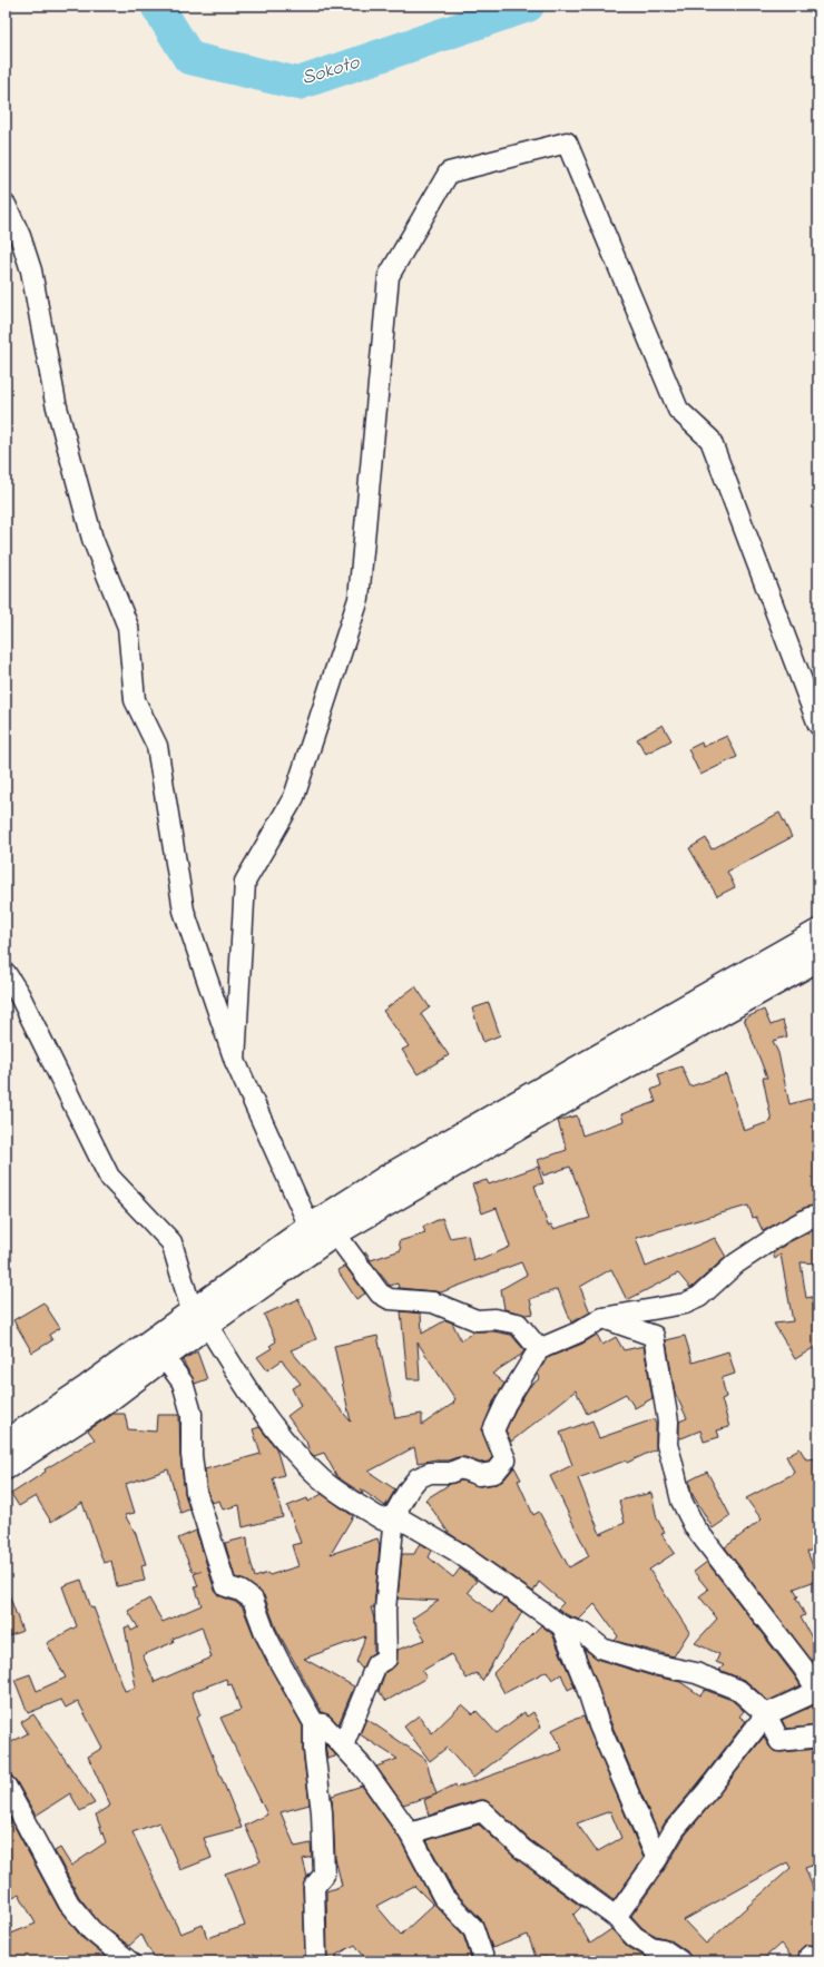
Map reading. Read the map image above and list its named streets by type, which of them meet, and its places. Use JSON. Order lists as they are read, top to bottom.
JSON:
{
  "water": ["Sokoto"]
}
